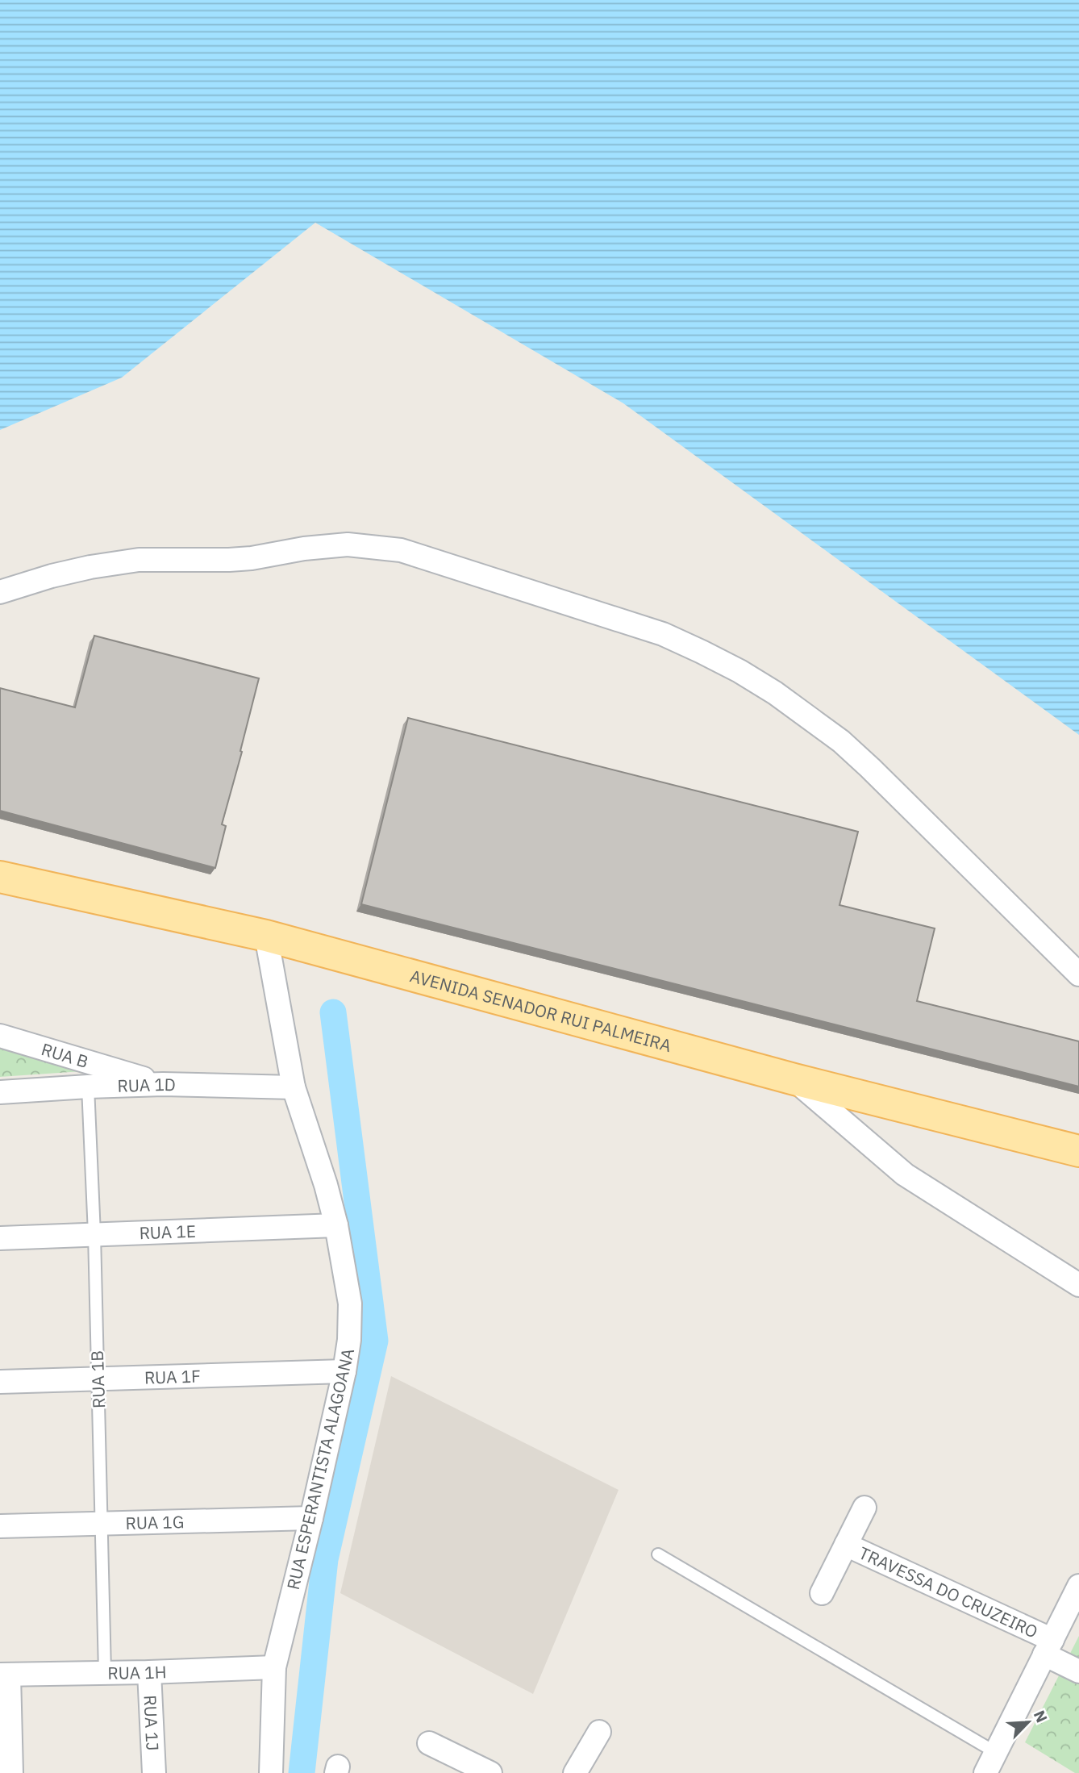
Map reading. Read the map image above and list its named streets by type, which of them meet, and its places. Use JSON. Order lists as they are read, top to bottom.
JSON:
{
  "streets": {
    "main road": ["AVENIDA SENADOR RUI PALMEIRA"],
    "street": [
      "RUA B",
      "RUA 1D",
      "RUA 1E",
      "RUA 1F",
      "RUA ESPERANTISTA ALAGOANA",
      "RUA 1G",
      "TRAVESSA DO CRUZEIRO",
      "RUA 1H",
      "RUA 1J"
    ],
    "lane": ["RUA 1B"]
  },
  "crossings": [
    ["AVENIDA SENADOR RUI PALMEIRA", "RUA ESPERANTISTA ALAGOANA"],
    ["RUA B", "RUA 1D"],
    ["RUA 1D", "RUA 1B"],
    ["RUA 1D", "RUA ESPERANTISTA ALAGOANA"],
    ["RUA 1E", "RUA 1B"],
    ["RUA 1E", "RUA ESPERANTISTA ALAGOANA"],
    ["RUA 1F", "RUA 1B"],
    ["RUA 1F", "RUA ESPERANTISTA ALAGOANA"],
    ["RUA 1B", "RUA 1G"],
    ["RUA 1B", "RUA 1H"],
    ["RUA ESPERANTISTA ALAGOANA", "RUA 1G"],
    ["RUA ESPERANTISTA ALAGOANA", "RUA 1H"],
    ["RUA 1H", "RUA 1J"]
  ],
  "north": "top right"
}
